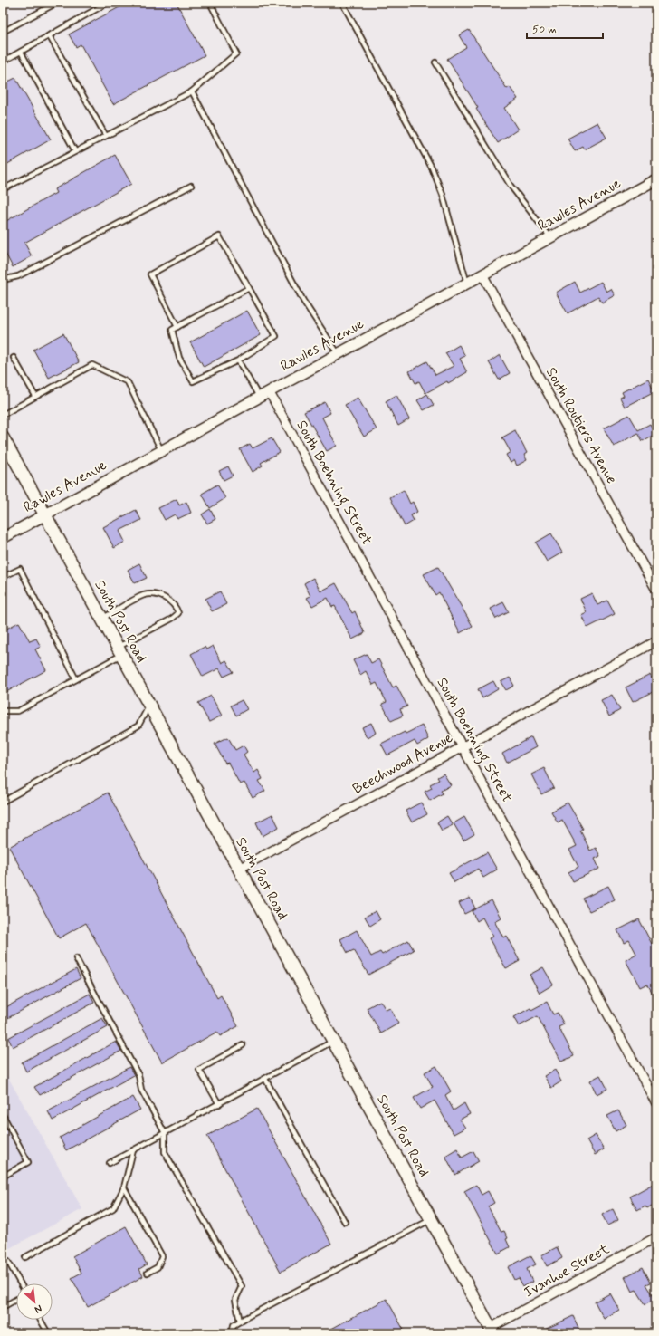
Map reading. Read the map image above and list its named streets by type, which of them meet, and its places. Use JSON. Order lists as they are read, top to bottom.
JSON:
{
  "streets": {
    "main road": ["South Post Road"],
    "street": [
      "Rawles Avenue",
      "South Routiers Avenue",
      "South Boehning Street",
      "Beechwood Avenue",
      "Ivanhoe Street"
    ]
  },
  "crossings": [
    ["Rawles Avenue", "South Routiers Avenue"],
    ["Rawles Avenue", "South Boehning Street"],
    ["Rawles Avenue", "South Post Road"],
    ["South Boehning Street", "Beechwood Avenue"],
    ["South Post Road", "Beechwood Avenue"],
    ["South Post Road", "Ivanhoe Street"]
  ],
  "scale_bar": "50 m",
  "north": "bottom right"
}
